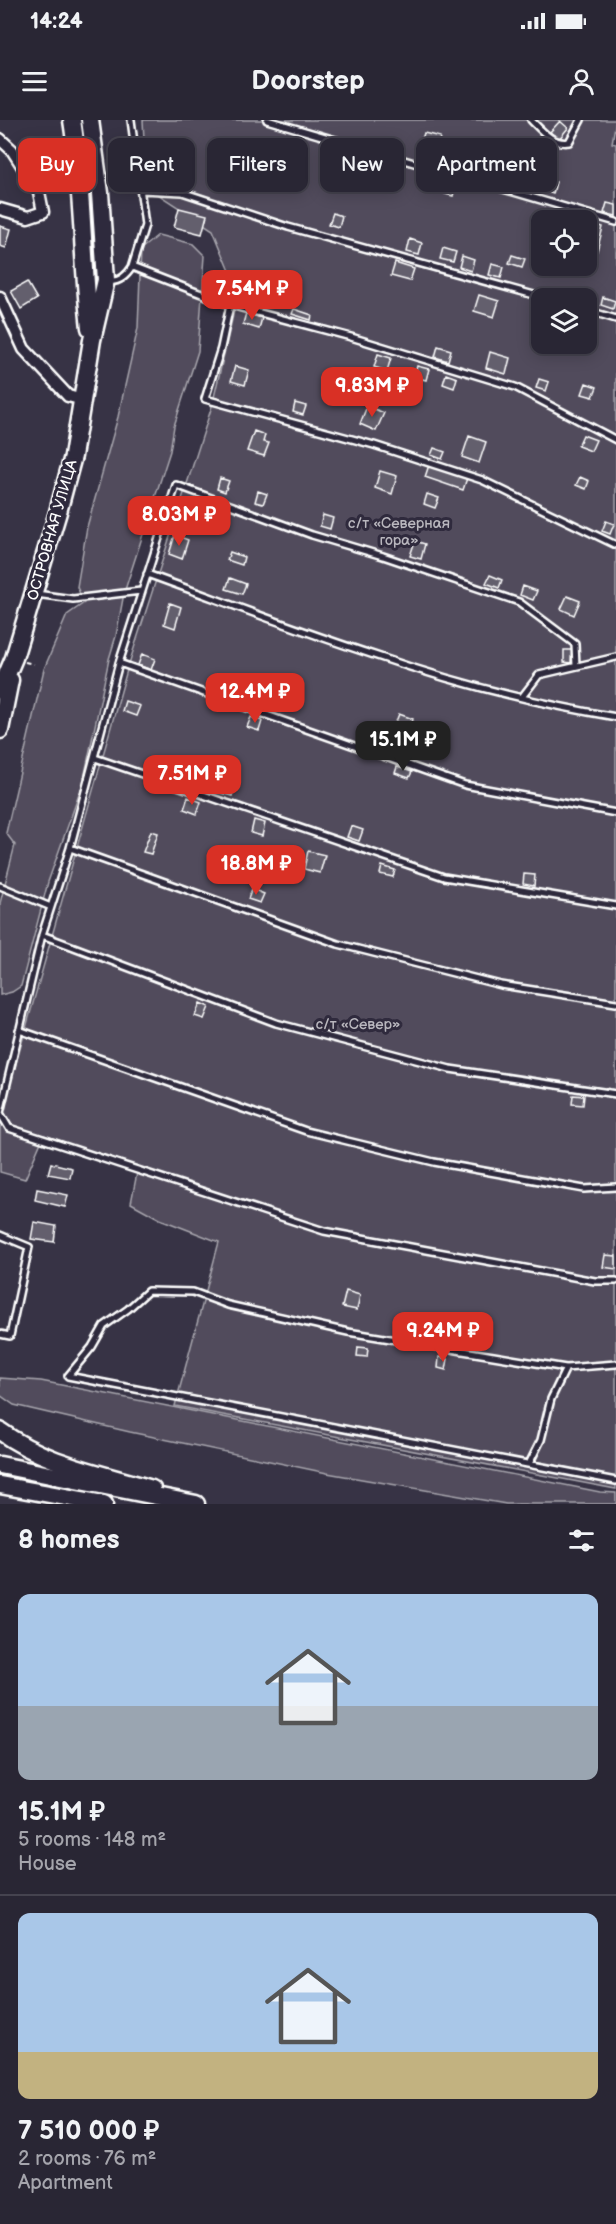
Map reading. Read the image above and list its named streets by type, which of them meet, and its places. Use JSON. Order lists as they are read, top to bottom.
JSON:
{
  "streets": {
    "main road": ["ОСТРОВНАЯ УЛИЦА"]
  },
  "parks": ["с/т «Северная гора»", "с/т «Север»"],
  "page": {
    "status": "14:24",
    "header": "Doorstep",
    "chip": [
      "Buy",
      "Rent",
      "Filters",
      "New",
      "Apartment"
    ],
    "price": [
      "7.54M ₽",
      "9.83M ₽",
      "8.03M ₽",
      "12.4M ₽",
      "15.1M ₽",
      "7.51M ₽",
      "18.8M ₽",
      "9.24M ₽"
    ],
    "heading": "8 homes",
    "list": [
      {
        "name": "15.1M ₽",
        "note": "5 rooms · 148 m² · House"
      },
      {
        "name": "7 510 000 ₽",
        "note": "2 rooms · 76 m² · Apartment"
      }
    ]
  }
}
